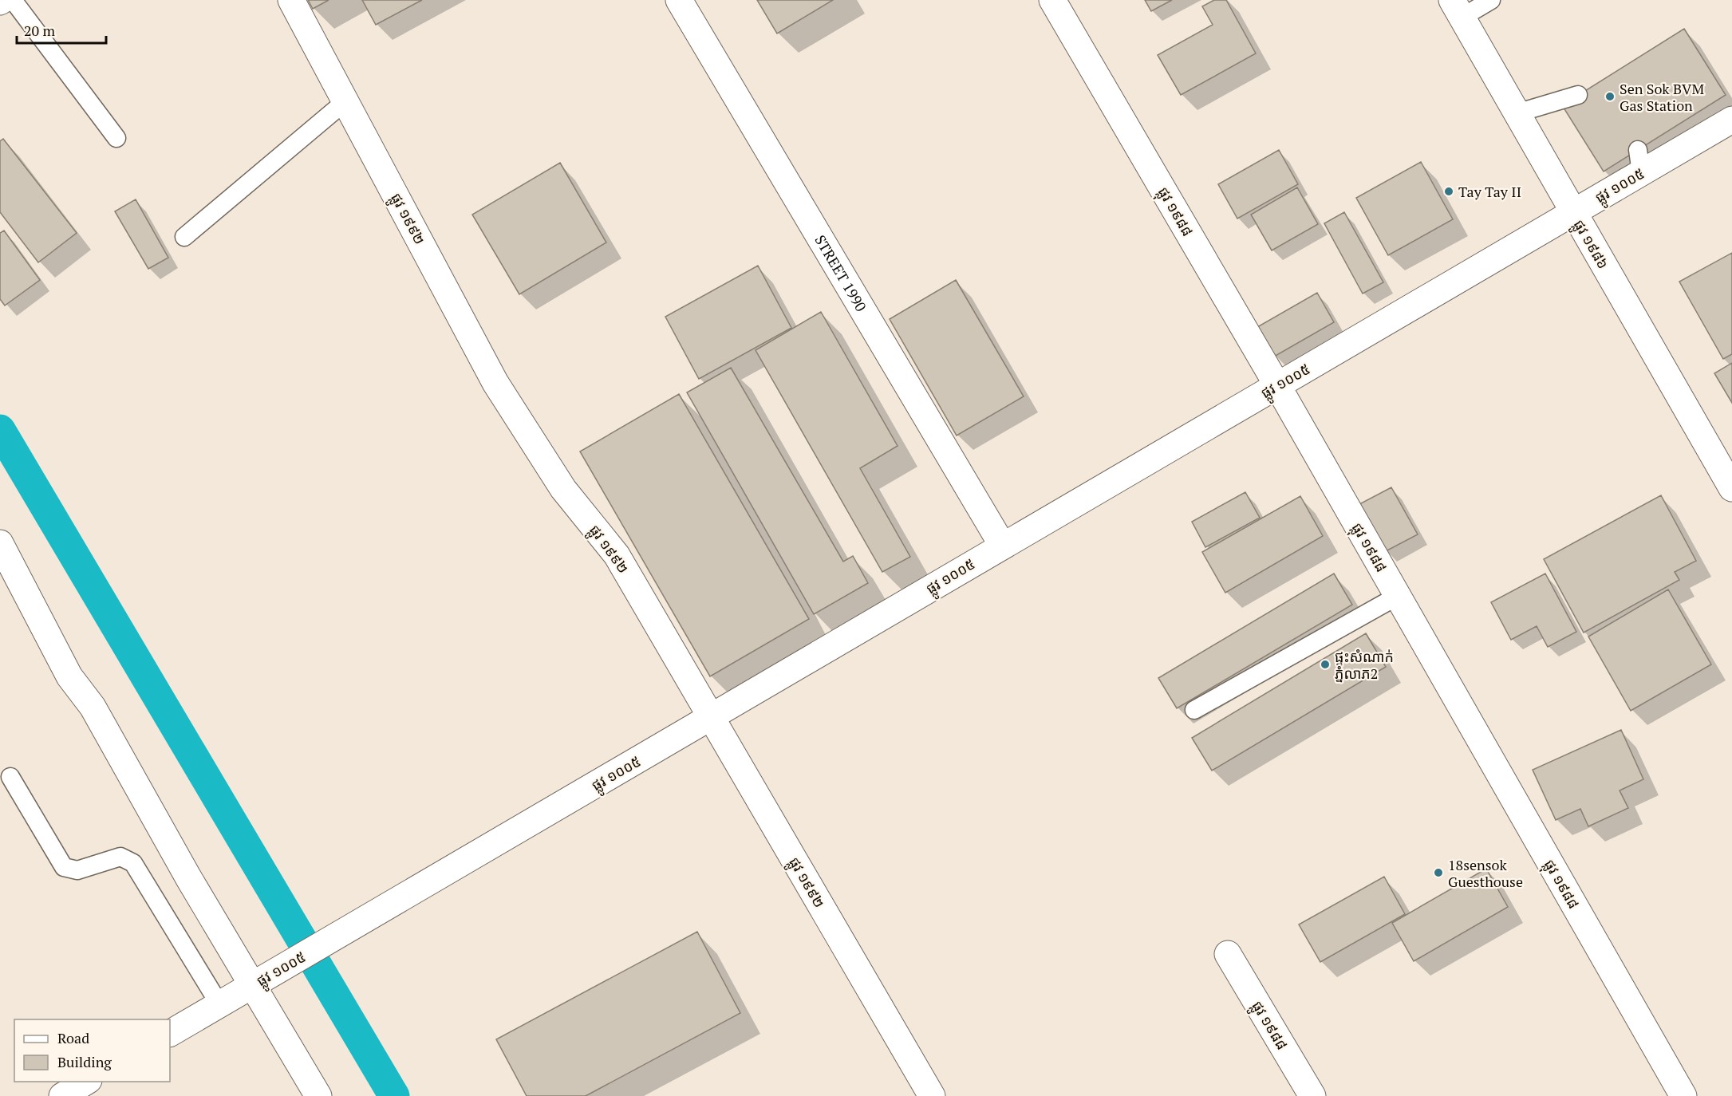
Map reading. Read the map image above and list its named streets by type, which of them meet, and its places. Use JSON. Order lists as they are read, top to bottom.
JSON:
{
  "streets": {
    "street": [
      "ផ្លូវ ១០០៥",
      "ផ្លុវ ១៩៨៨",
      "ផ្លូវ ១៩៩២",
      "ផ្លូវ ១៩៨៦",
      "STREET 1990",
      "ផ្លូវ ១៩៨៨"
    ]
  },
  "crossings": [
    ["ផ្លូវ ១០០៥", "ផ្លុវ ១៩៨៨"],
    ["ផ្លូវ ១០០៥", "ផ្លូវ ១៩៩២"],
    ["ផ្លូវ ១០០៥", "ផ្លូវ ១៩៨៦"],
    ["ផ្លូវ ១០០៥", "STREET 1990"]
  ],
  "places": [
    "Sen Sok BVM Gas Station",
    "Tay Tay II",
    "ផ្ទះសំណាក់ ភ្នំលាភ2",
    "18sensok Guesthouse"
  ],
  "legend": ["Road", "Building"],
  "scale_bar": "20 m"
}
